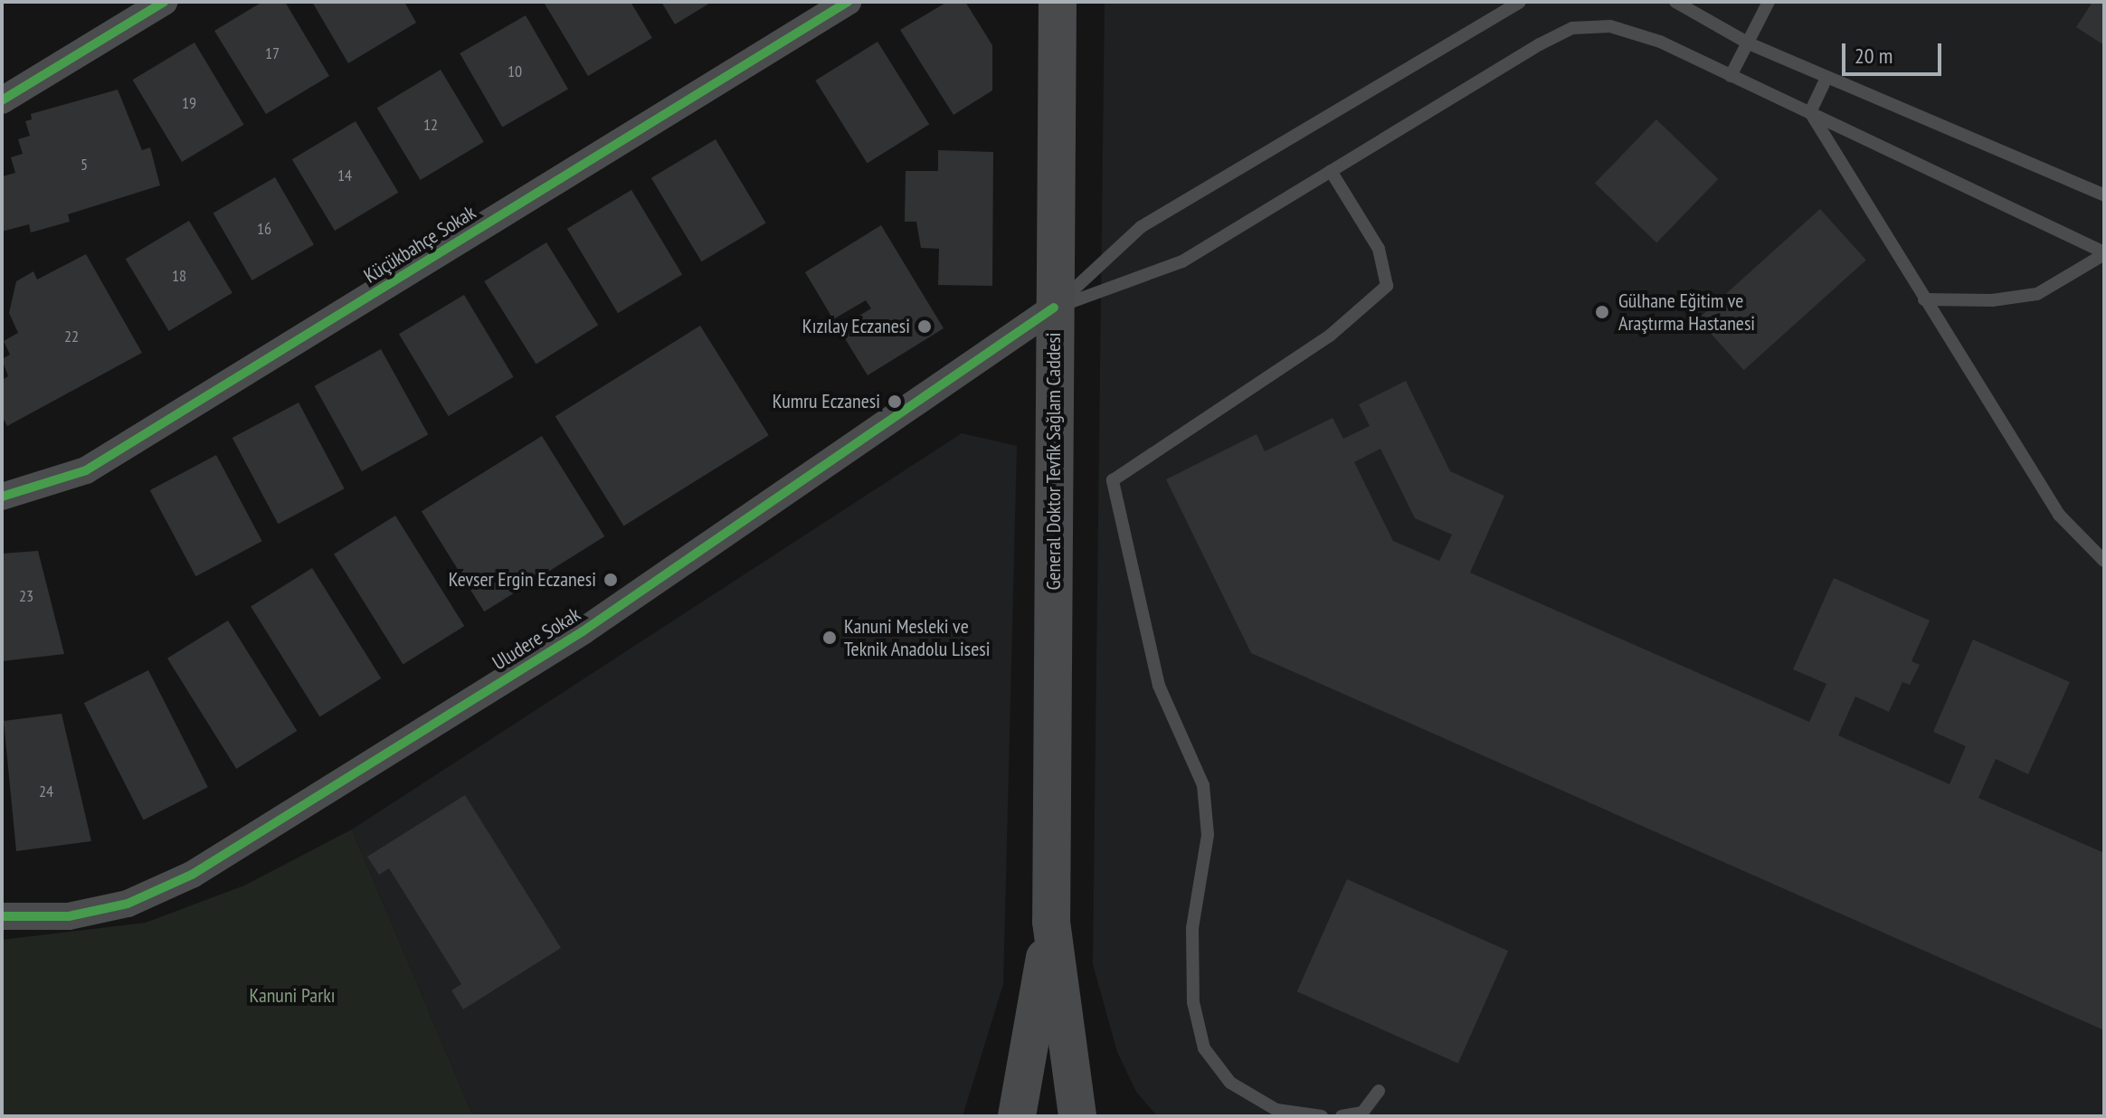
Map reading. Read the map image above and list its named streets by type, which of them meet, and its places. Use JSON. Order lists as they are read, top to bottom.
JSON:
{
  "streets": {
    "main road": ["General Doktor Tevfik Sağlam Caddesi"],
    "street": ["Küçükbahçe Sokak", "Uludere Sokak"]
  },
  "crossings": [
    ["General Doktor Tevfik Sağlam Caddesi", "Uludere Sokak"]
  ],
  "parks": ["Kanuni Parkı"],
  "places": [
    "Gülhane Eğitim ve Araştırma Hastanesi",
    "Kızılay Eczanesi",
    "Kumru Eczanesi",
    "Kevser Ergin Eczanesi",
    "Kanuni Mesleki ve Teknik Anadolu Lisesi"
  ],
  "house_numbers": [
    "17",
    "10",
    "19",
    "12",
    "5",
    "14",
    "16",
    "18",
    "22",
    "23",
    "24"
  ],
  "scale_bar": "20 m"
}
